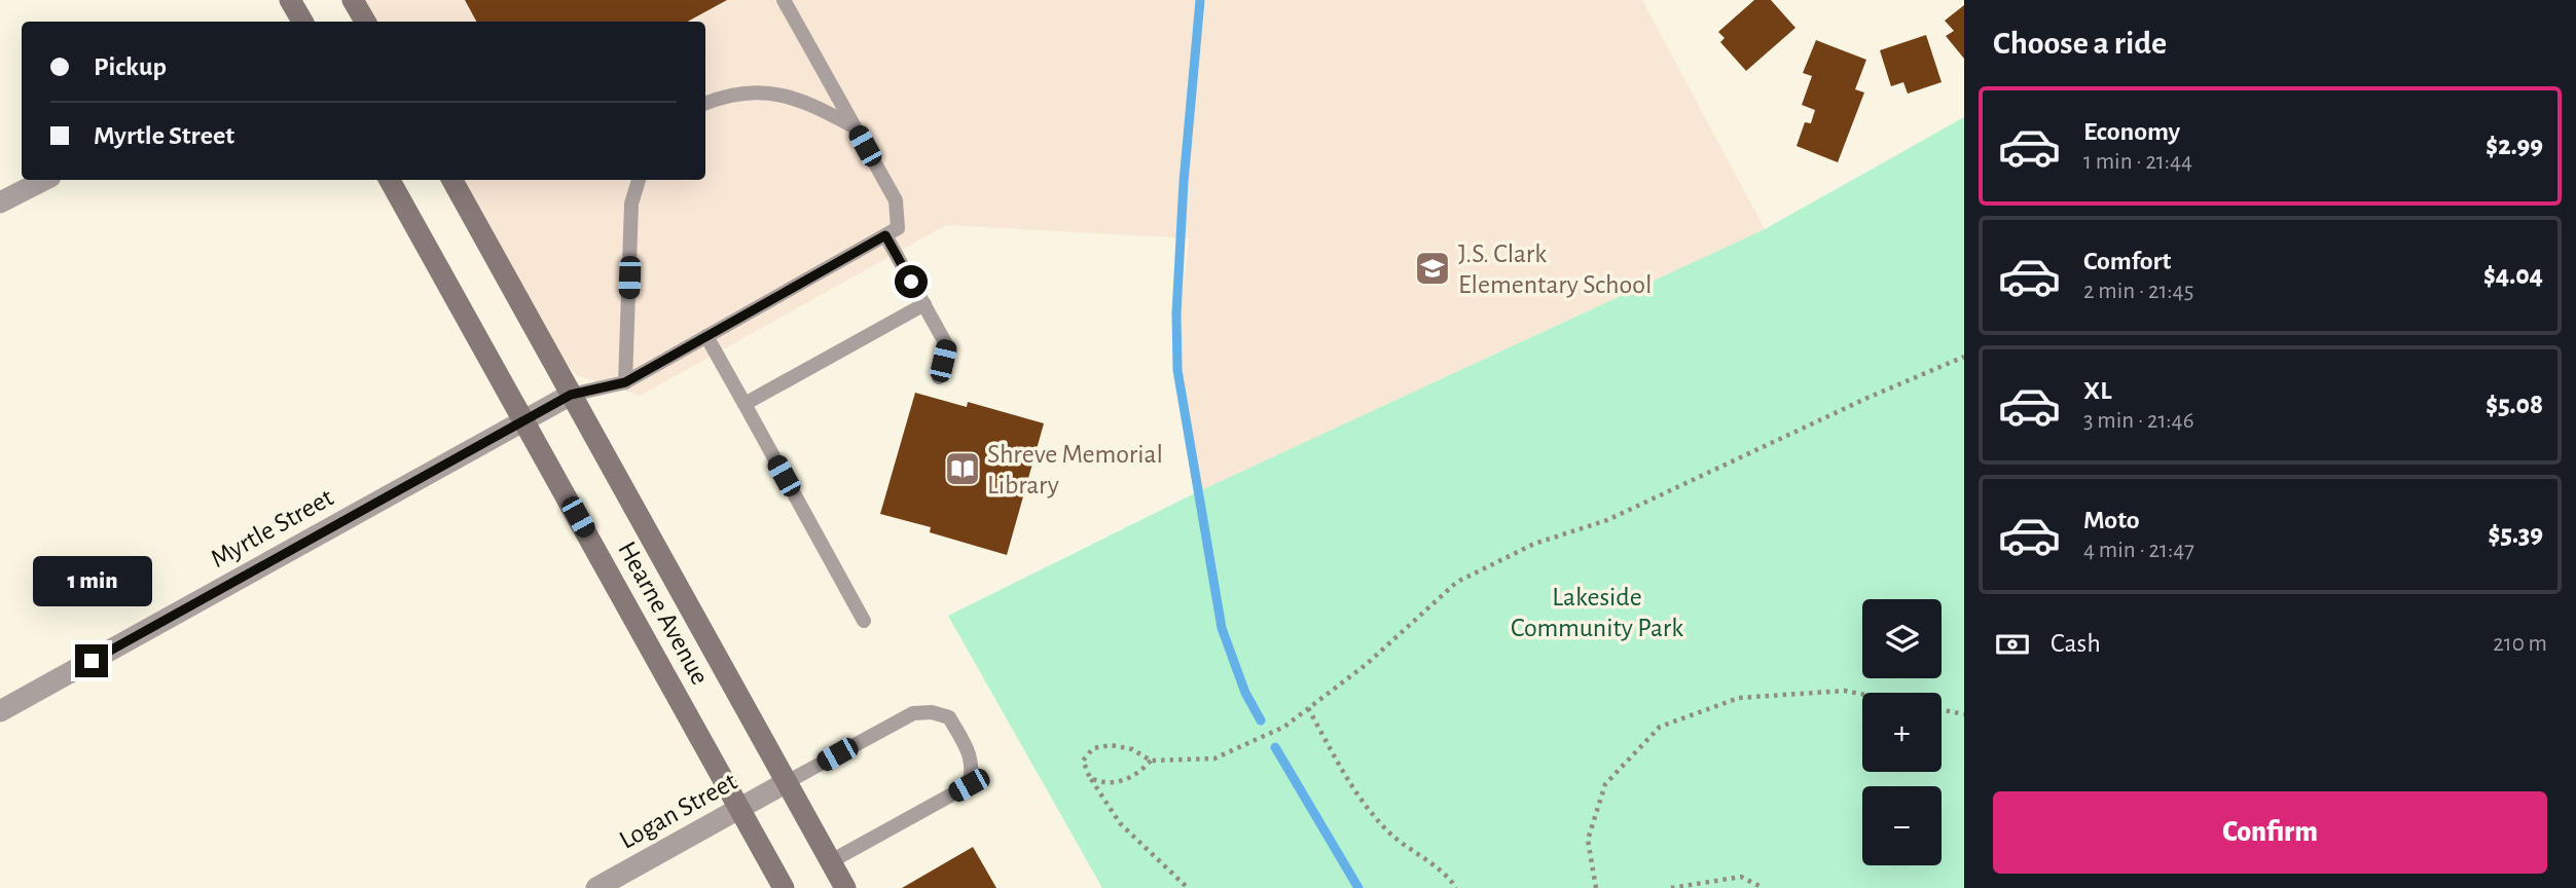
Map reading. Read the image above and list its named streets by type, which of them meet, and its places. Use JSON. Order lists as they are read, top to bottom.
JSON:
{
  "streets": {
    "main road": ["Hearne Avenue"],
    "street": ["Myrtle Street", "Logan Street"]
  },
  "crossings": [
    ["Myrtle Street", "Hearne Avenue"],
    ["Hearne Avenue", "Logan Street"]
  ],
  "parks": ["Lakeside Community Park"],
  "places": {
    "school or university": ["J.S. Clark Elementary School"],
    "library": ["Shreve Memorial Library"]
  },
  "page": {
    "heading": "Choose a ride",
    "banner": ["Pickup", "Myrtle Street"],
    "list": [
      {
        "name": "Economy",
        "note": "1 min · 21:44",
        "value": "$2.99"
      },
      {
        "name": "Comfort",
        "note": "2 min · 21:45",
        "value": "$4.04"
      },
      {
        "name": "XL",
        "note": "3 min · 21:46",
        "value": "$5.08"
      },
      {
        "name": "Moto",
        "note": "4 min · 21:47",
        "value": "$5.39"
      }
    ],
    "bubble": "1 min",
    "map_buttons": ["+", "−"],
    "pay": ["Cash", "210 m"],
    "buttons": "Confirm"
  }
}
